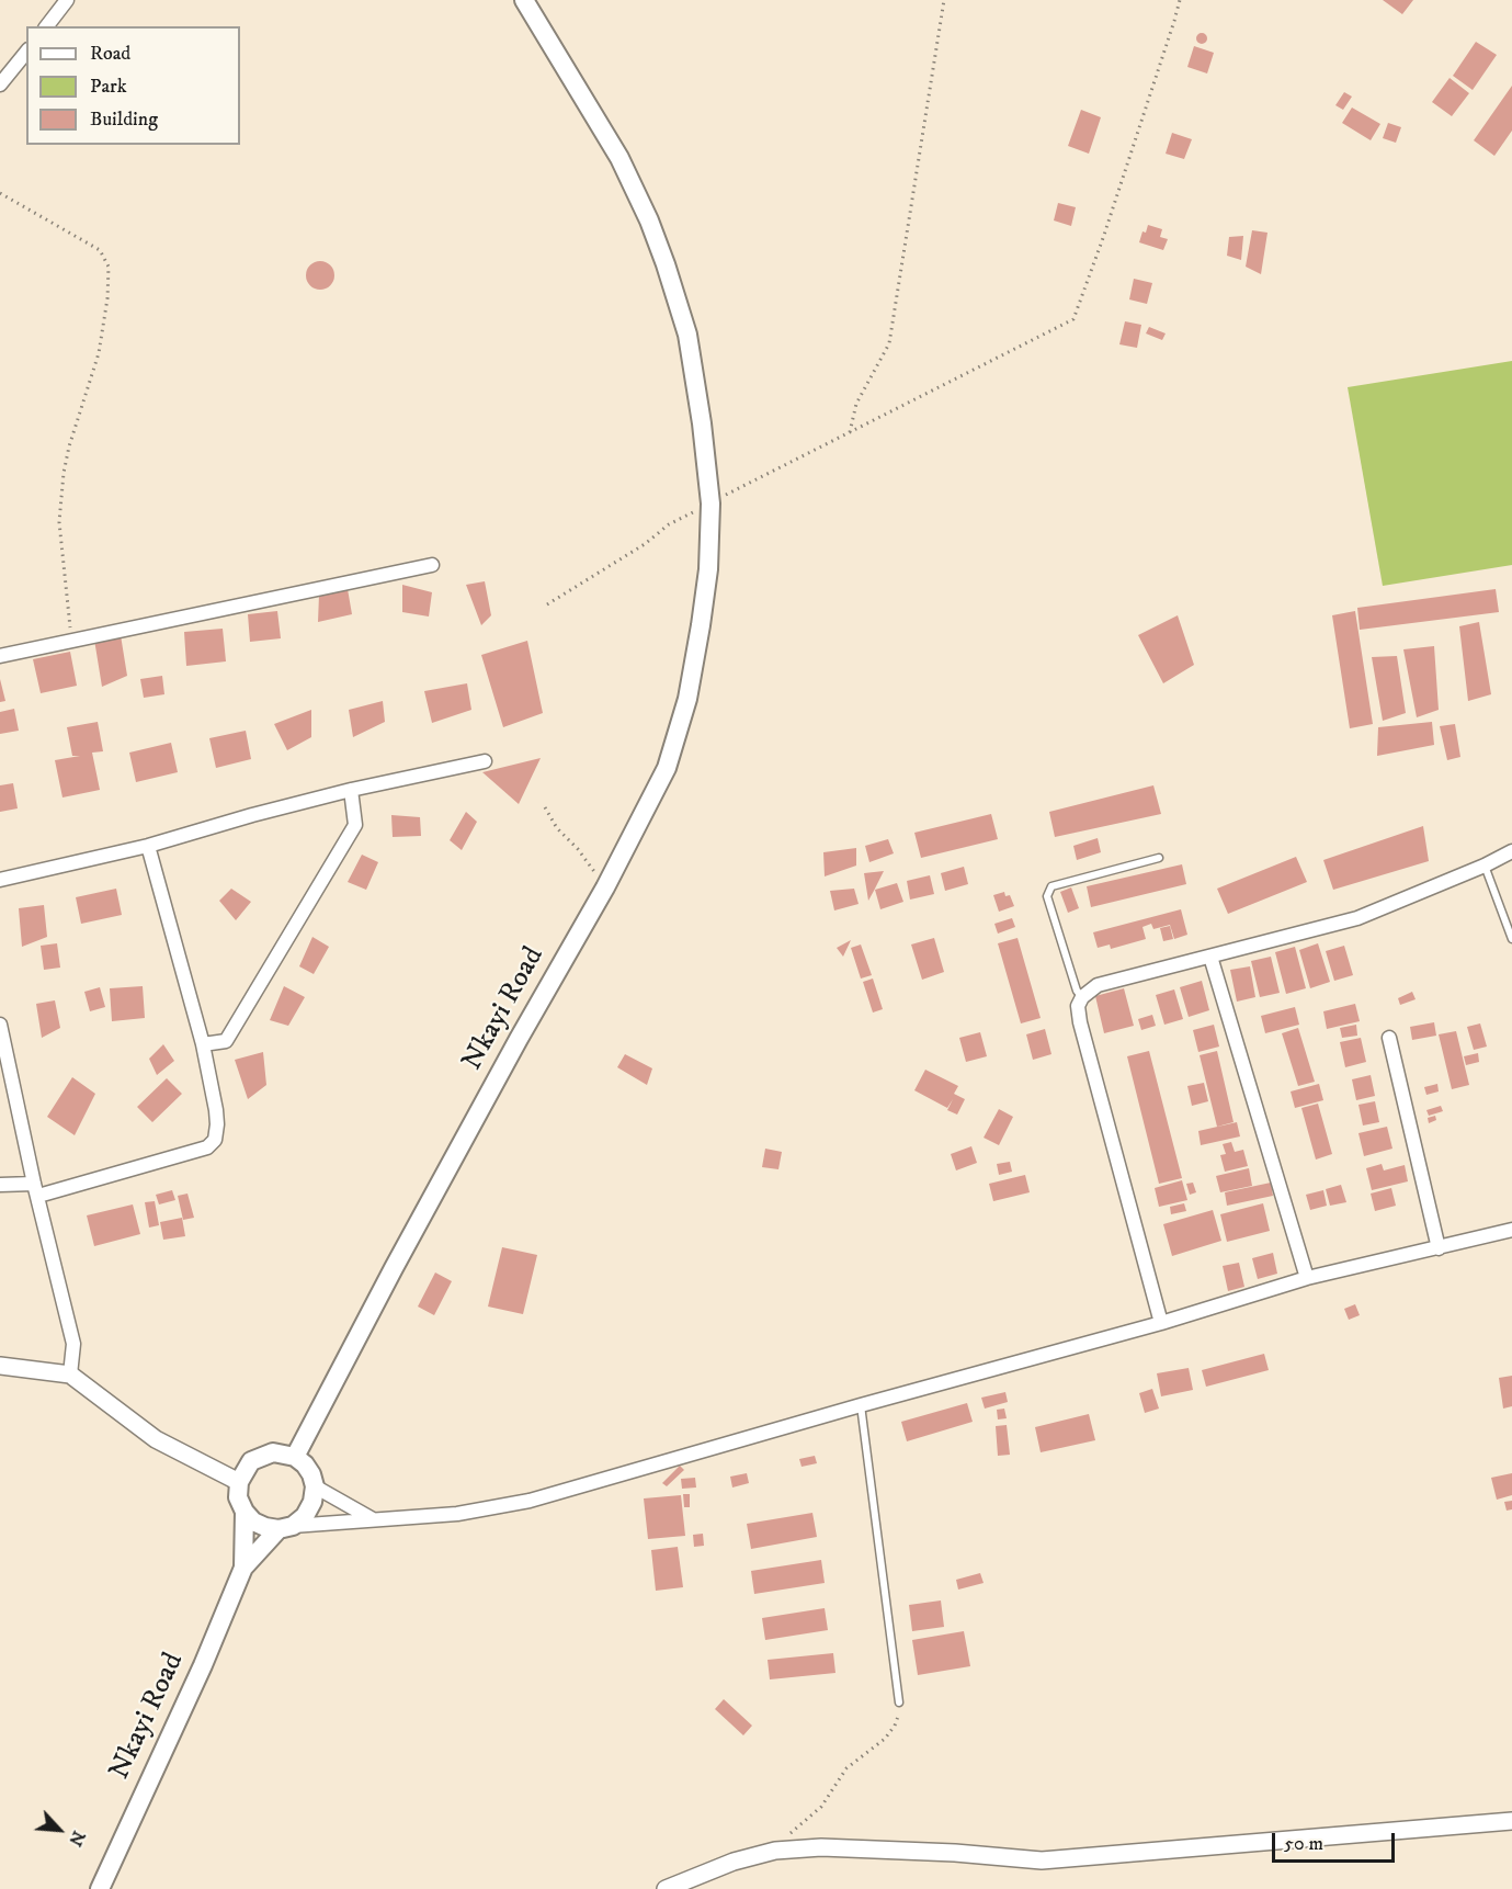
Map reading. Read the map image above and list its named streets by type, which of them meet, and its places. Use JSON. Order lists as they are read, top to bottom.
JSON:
{
  "streets": {
    "main road": ["Nkayi Road"]
  },
  "legend": ["Road", "Park", "Building"],
  "scale_bar": "50 m",
  "north": "bottom right"
}
